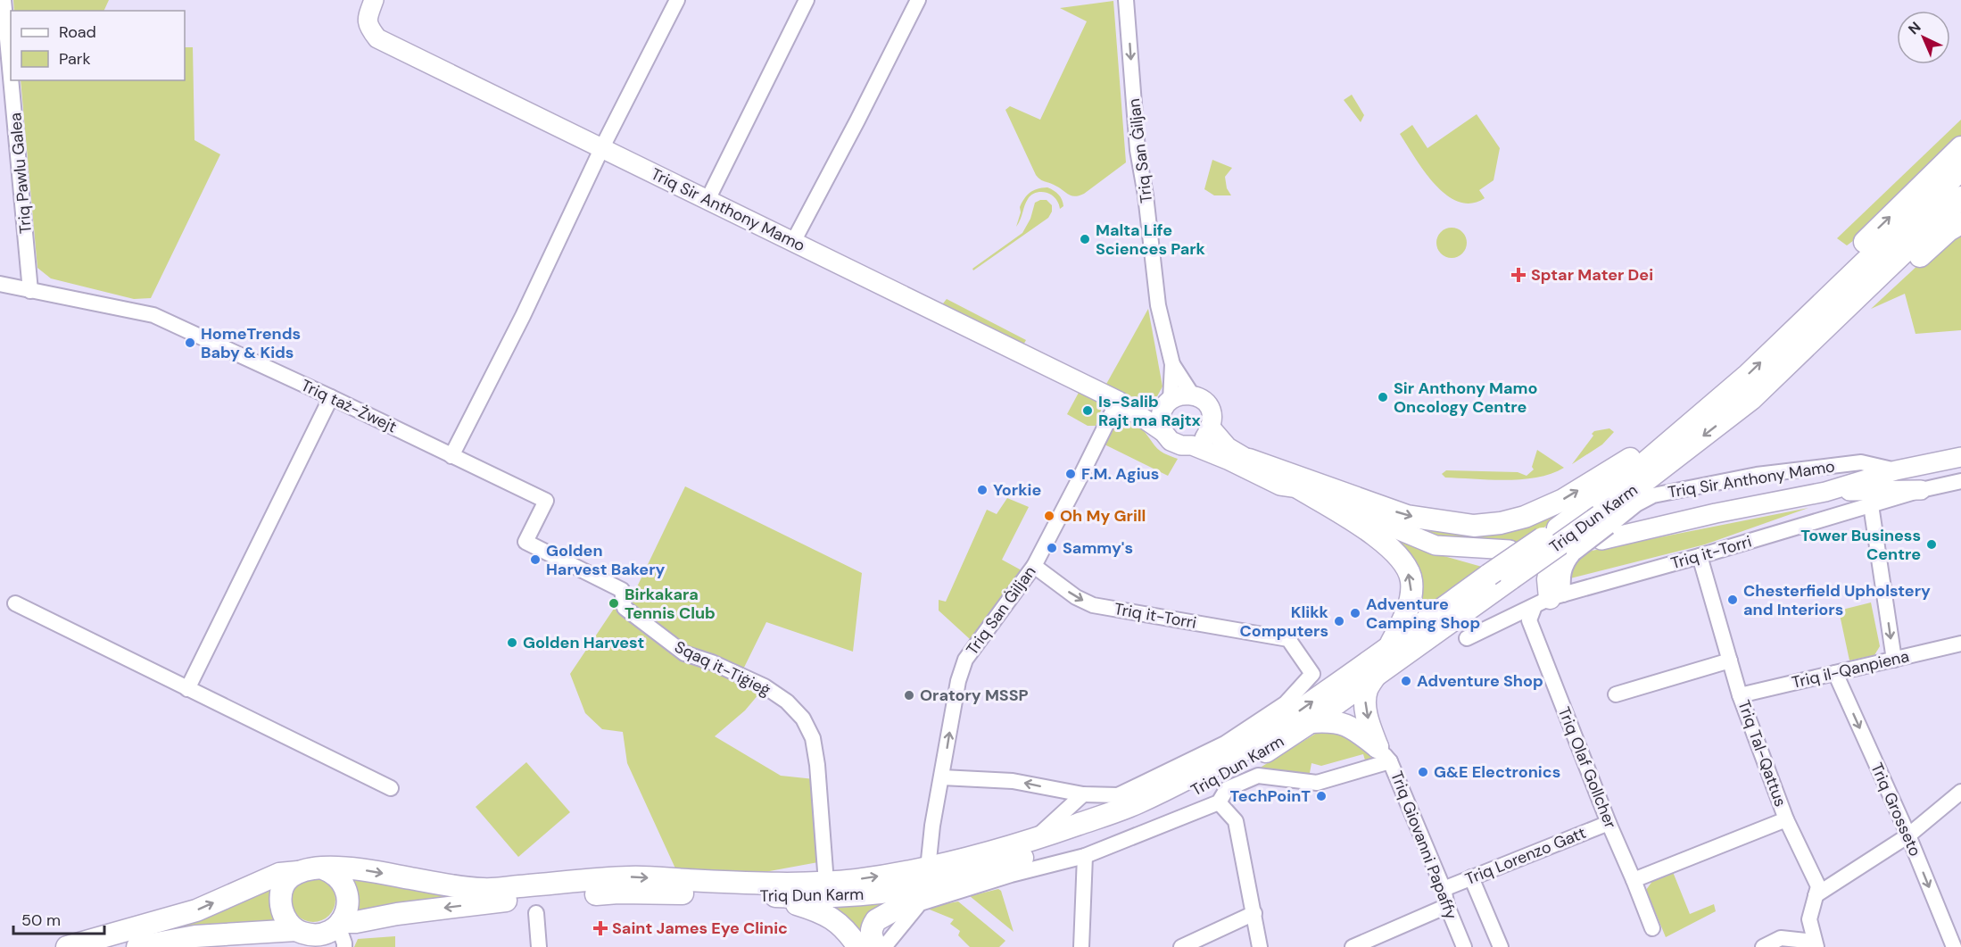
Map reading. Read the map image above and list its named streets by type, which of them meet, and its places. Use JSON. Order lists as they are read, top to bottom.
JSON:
{
  "streets": {
    "highway": ["Triq Dun Karm"],
    "main road": ["Triq Sir Anthony Mamo"],
    "street": [
      "Triq San Ġiljan",
      "Triq Pawlu Galea",
      "Triq taż-Żwejt",
      "Triq it-Torri",
      "Sqaq it-Tiġieġ",
      "Triq il-Qanpiena",
      "Triq Tal-Qattus",
      "Triq Olaf Gollcher",
      "Triq Grosseto",
      "Triq Giovanni Papaffy",
      "Triq Lorenzo Gatt"
    ]
  },
  "crossings": [
    ["Triq San Ġiljan", "Triq Sir Anthony Mamo"],
    ["Triq San Ġiljan", "Triq Dun Karm"],
    ["Triq San Ġiljan", "Triq it-Torri"],
    ["Triq Pawlu Galea", "Triq taż-Żwejt"],
    ["Triq Sir Anthony Mamo", "Triq Dun Karm"],
    ["Triq Sir Anthony Mamo", "Triq it-Torri"],
    ["Triq Sir Anthony Mamo", "Triq Olaf Gollcher"],
    ["Triq taż-Żwejt", "Sqaq it-Tiġieġ"],
    ["Triq Dun Karm", "Triq it-Torri"],
    ["Triq Dun Karm", "Sqaq it-Tiġieġ"],
    ["Triq Dun Karm", "Triq Giovanni Papaffy"],
    ["Triq it-Torri", "Triq Tal-Qattus"],
    ["Triq it-Torri", "Triq Olaf Gollcher"],
    ["Triq il-Qanpiena", "Triq Tal-Qattus"],
    ["Triq il-Qanpiena", "Triq Grosseto"],
    ["Triq Olaf Gollcher", "Triq Lorenzo Gatt"],
    ["Triq Giovanni Papaffy", "Triq Lorenzo Gatt"]
  ],
  "one_way": ["Triq it-Torri", "Triq Grosseto"],
  "places": {
    "other": [
      "Malta Life Sciences Park",
      "HomeTrends Baby & Kids",
      "Sir Anthony Mamo Oncology Centre",
      "Is-Salib Rajt ma Rajtx",
      "F.M. Agius",
      "Yorkie",
      "Oh My Grill",
      "Tower Business Centre",
      "Sammy's",
      "Golden Harvest Bakery",
      "Chesterfield Upholstery and Interiors",
      "Birkakara Tennis Club",
      "Adventure Camping Shop",
      "Klikk Computers",
      "Golden Harvest",
      "Adventure Shop",
      "Oratory MSSP",
      "G&E Electronics",
      "TechPoinT"
    ],
    "health": ["Sptar Mater Dei", "Saint James Eye Clinic"]
  },
  "legend": ["Road", "Park"],
  "scale_bar": "50 m",
  "north": "top left"
}
